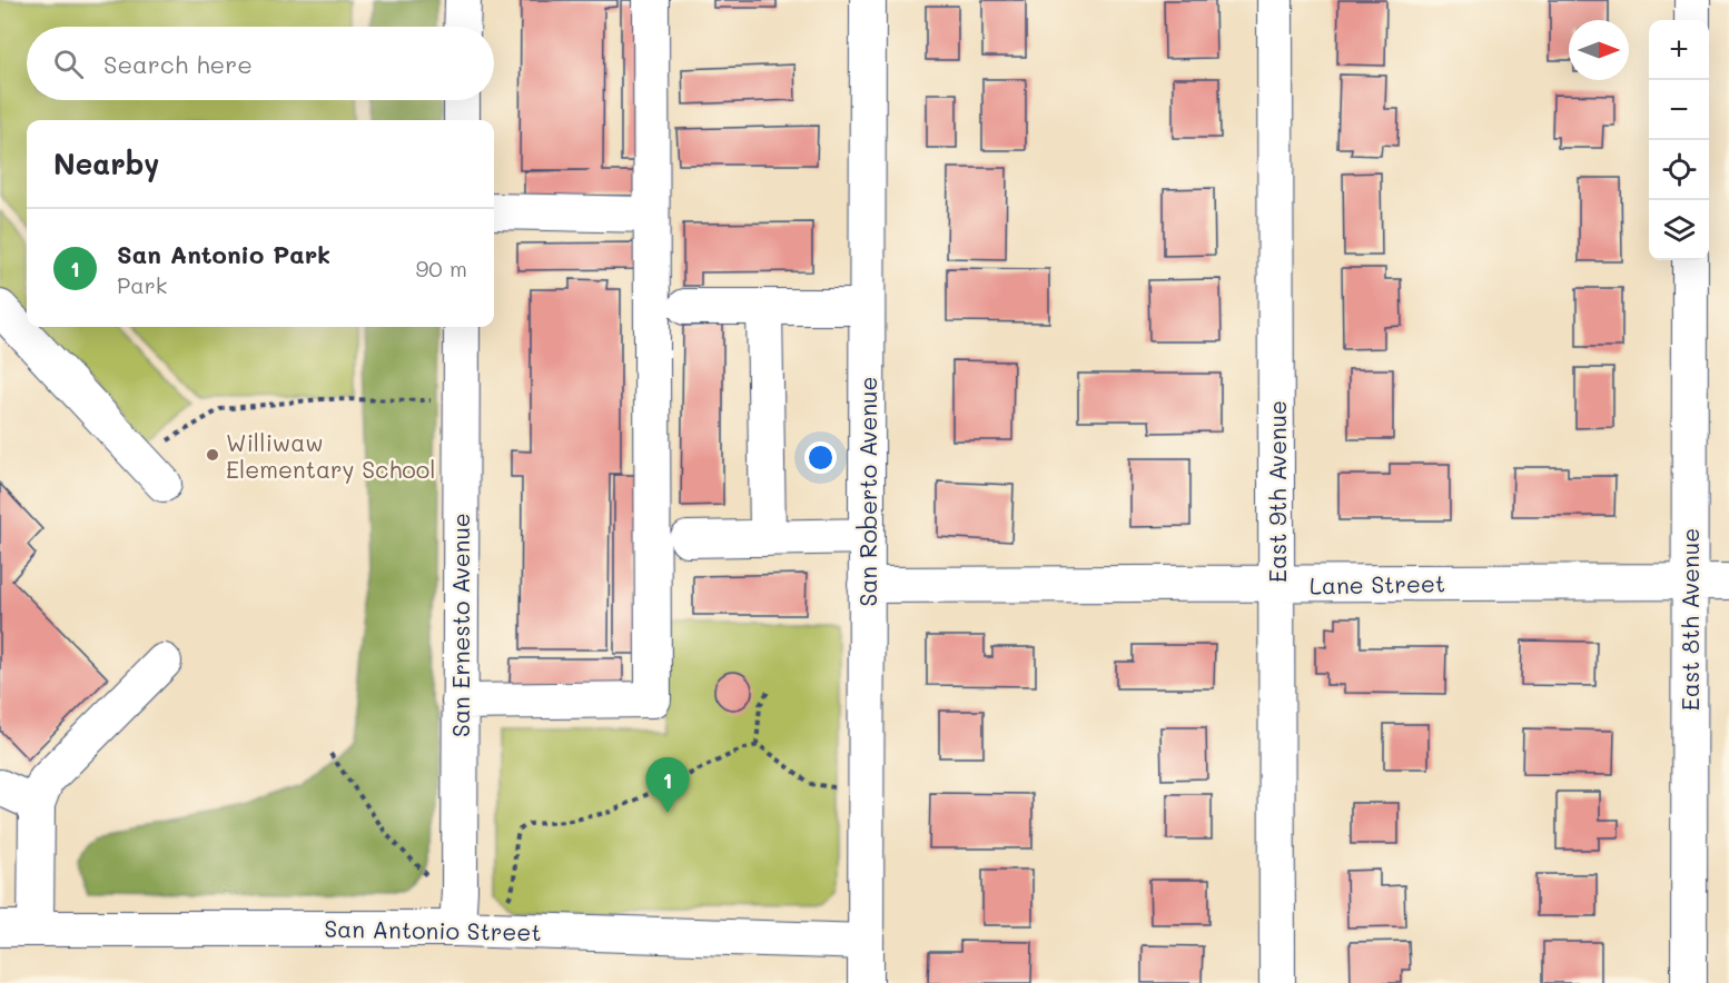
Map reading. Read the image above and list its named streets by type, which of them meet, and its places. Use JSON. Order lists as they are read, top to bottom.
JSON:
{
  "streets": {
    "street": [
      "San Roberto Avenue",
      "East 9th Avenue",
      "Lane Street",
      "East 8th Avenue",
      "San Ernesto Avenue",
      "San Antonio Street"
    ]
  },
  "crossings": [
    ["San Roberto Avenue", "Lane Street"],
    ["San Roberto Avenue", "San Antonio Street"],
    ["East 9th Avenue", "Lane Street"],
    ["Lane Street", "East 8th Avenue"],
    ["San Ernesto Avenue", "San Antonio Street"]
  ],
  "places": ["Williwaw Elementary School"],
  "north": "right",
  "page": {
    "map_buttons": ["+", "−"],
    "search": "Search here",
    "heading": "Nearby",
    "list": [
      {
        "mark": "1",
        "name": "San Antonio Park",
        "note": "Park",
        "value": "90 m"
      }
    ],
    "pins": "1"
  }
}
